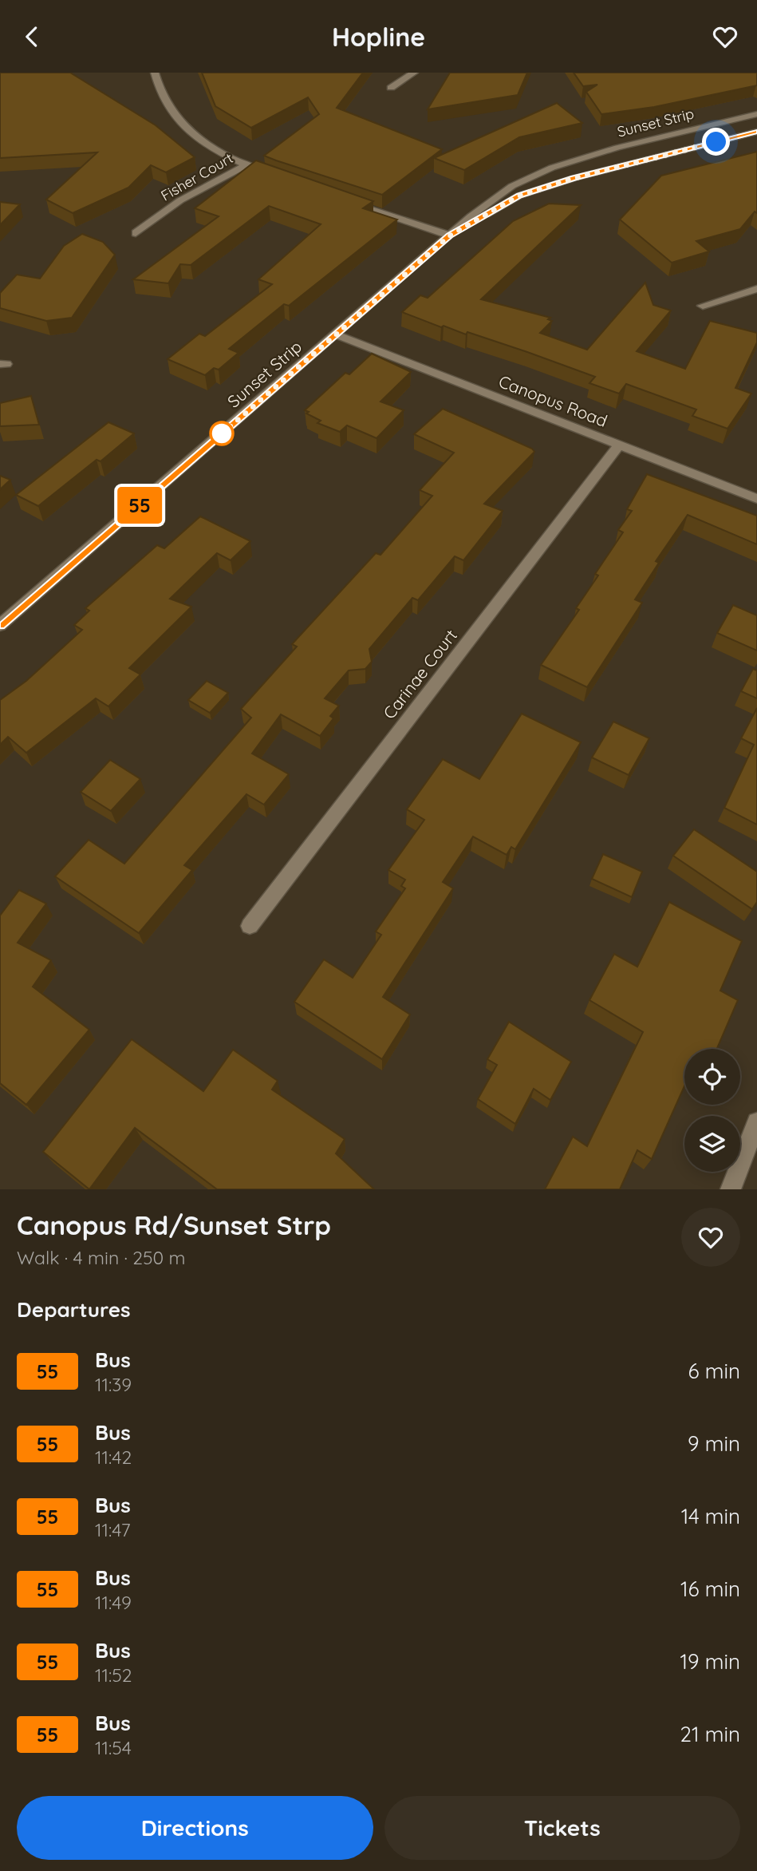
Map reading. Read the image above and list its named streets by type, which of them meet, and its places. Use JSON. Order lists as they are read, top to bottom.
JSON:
{
  "streets": {
    "street": [
      "Sunset Strip",
      "Fisher Court",
      "Canopus Road",
      "Carinae Court"
    ]
  },
  "crossings": [
    ["Sunset Strip", "Canopus Road"],
    ["Canopus Road", "Carinae Court"]
  ],
  "lines": ["bus line 55"],
  "page": {
    "header": "Hopline",
    "on_map": "55",
    "heading": [
      ["Canopus Rd/Sunset Strp", "Walk · 4 min · 250 m"],
      "Departures"
    ],
    "list": [
      {
        "mark": "55",
        "name": "Bus",
        "note": "11:39",
        "value": "6 min"
      },
      {
        "mark": "55",
        "name": "Bus",
        "note": "11:42",
        "value": "9 min"
      },
      {
        "mark": "55",
        "name": "Bus",
        "note": "11:47",
        "value": "14 min"
      },
      {
        "mark": "55",
        "name": "Bus",
        "note": "11:49",
        "value": "16 min"
      },
      {
        "mark": "55",
        "name": "Bus",
        "note": "11:52",
        "value": "19 min"
      },
      {
        "mark": "55",
        "name": "Bus",
        "note": "11:54",
        "value": "21 min"
      }
    ],
    "buttons": ["Directions", "Tickets"]
  }
}
